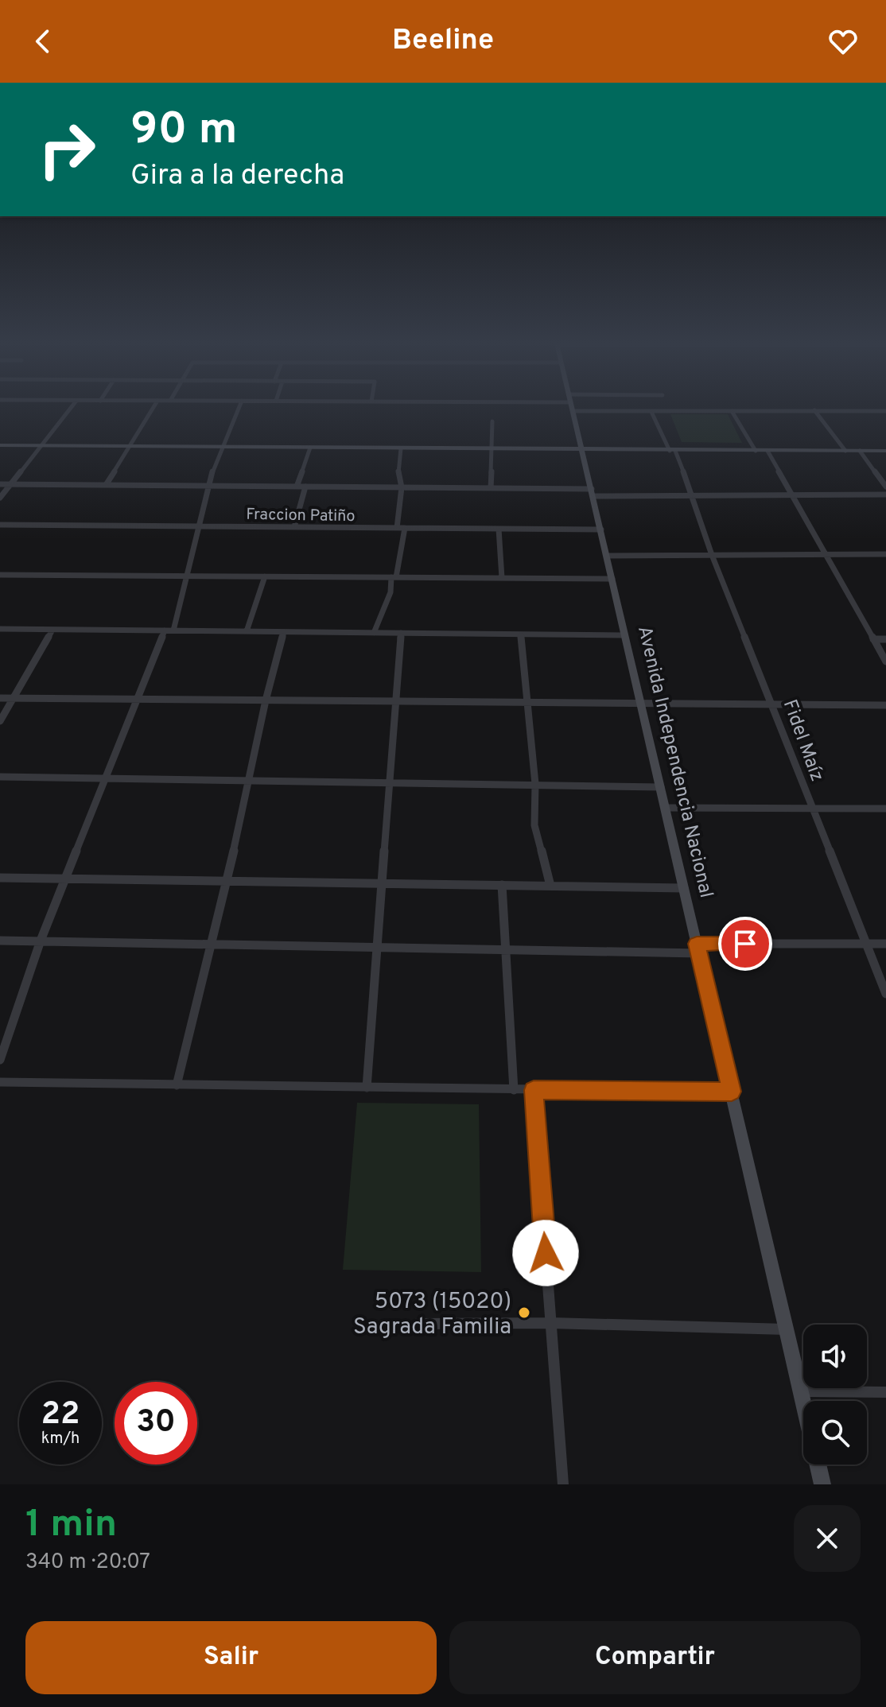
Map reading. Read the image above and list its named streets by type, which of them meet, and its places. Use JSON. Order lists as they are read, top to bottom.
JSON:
{
  "streets": {
    "main road": ["Avenida Independencia Nacional"],
    "street": ["Fraccion Patiño", "Fidel Maíz"]
  },
  "crossings": [
    ["Fraccion Patiño", "Avenida Independencia Nacional"]
  ],
  "places": ["5073 (15020) Sagrada Familia"],
  "page": {
    "header": "Beeline",
    "turn": ["90 m", "Gira a la derecha"],
    "speed": "22 km/h",
    "limit": "30",
    "heading": ["1 min", "340 m · 20:07"],
    "buttons": ["Salir", "Compartir"]
  }
}
